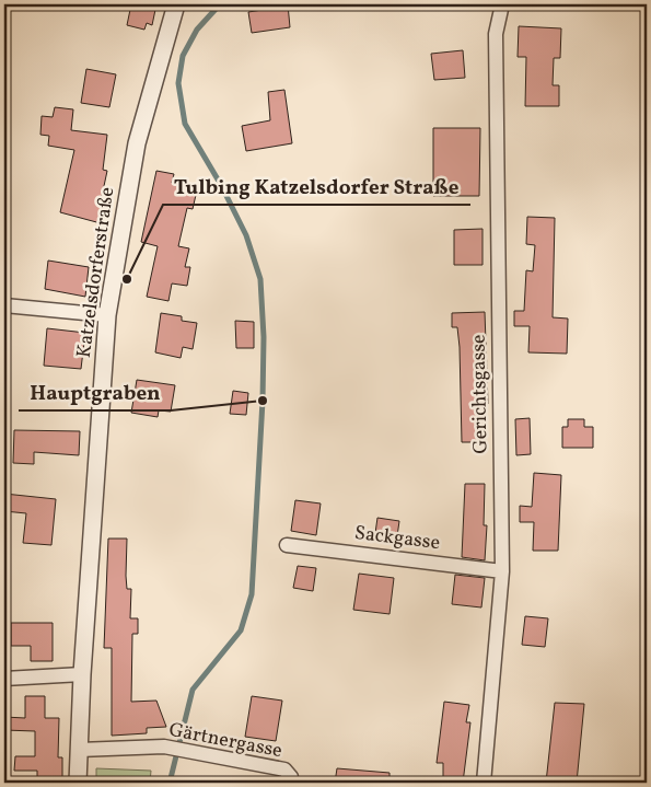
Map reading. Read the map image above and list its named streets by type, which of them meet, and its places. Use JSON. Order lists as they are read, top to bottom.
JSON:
{
  "streets": {
    "street": [
      "Katzelsdorferstraße",
      "Gerichtsgasse",
      "Sackgasse",
      "Gärtnergasse"
    ]
  },
  "crossings": [
    ["Katzelsdorferstraße", "Gärtnergasse"],
    ["Gerichtsgasse", "Sackgasse"]
  ],
  "places": ["Tulbing Katzelsdorfer Straße", "Hauptgraben"]
}
